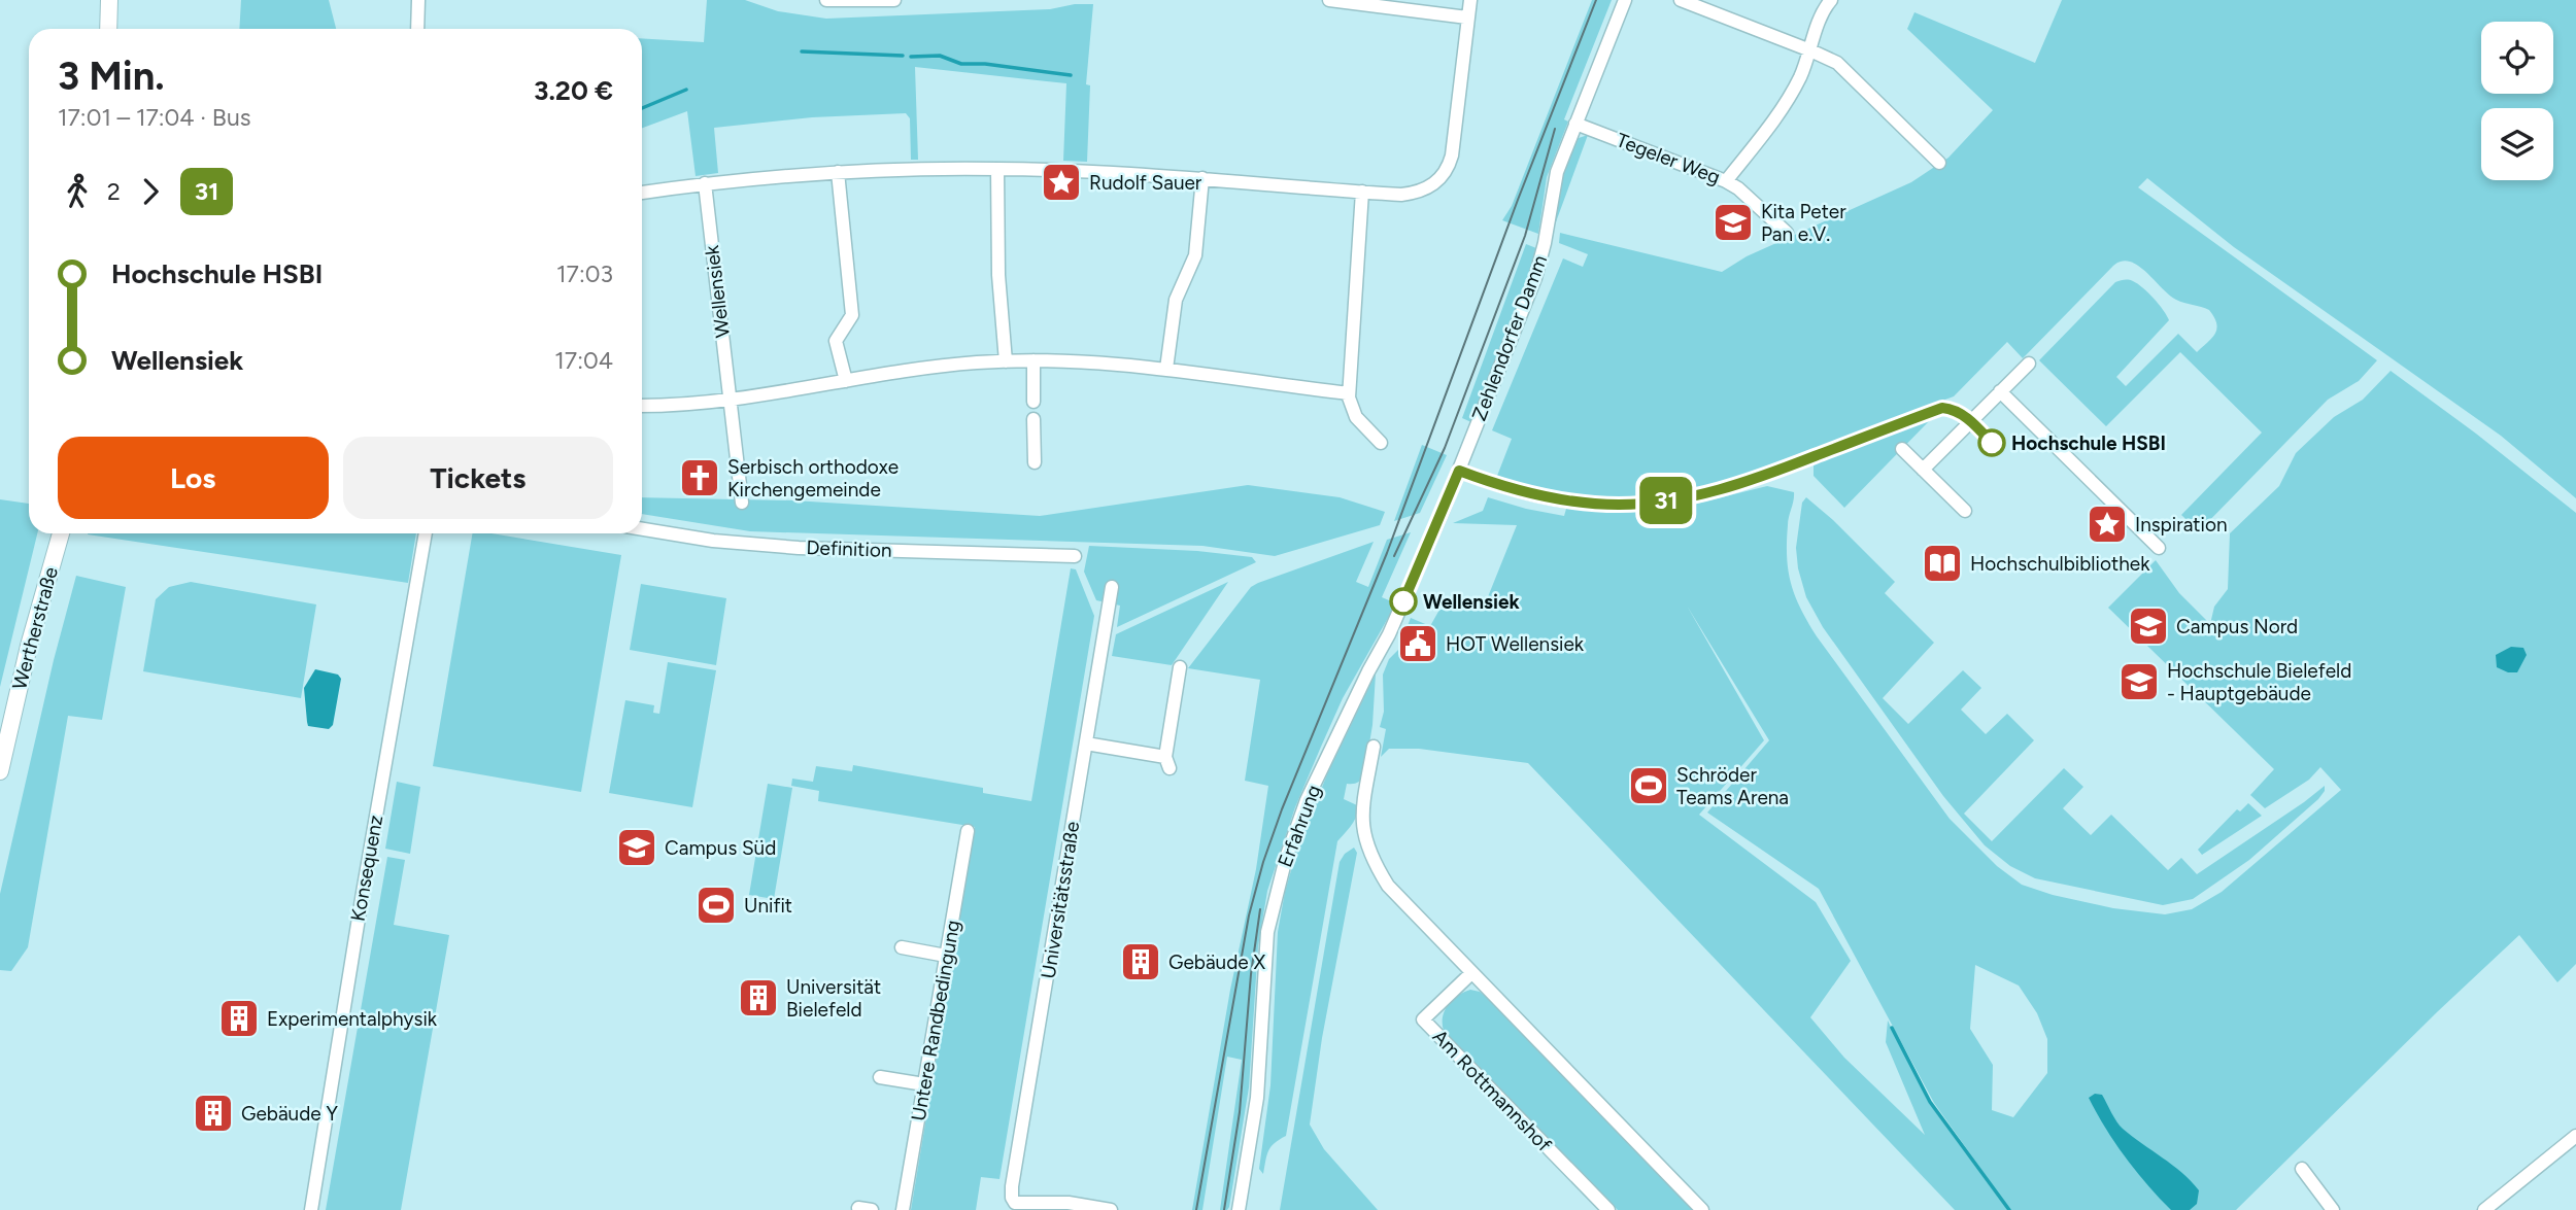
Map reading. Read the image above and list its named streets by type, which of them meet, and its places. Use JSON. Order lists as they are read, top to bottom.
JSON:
{
  "streets": {
    "main road": ["Wertherstraße"],
    "street": [
      "Tegeler Weg",
      "Wellensiek",
      "Zehlendorfer Damm",
      "Definition",
      "Erfahrung",
      "Konsequenz",
      "Universitätsstraße",
      "Untere Randbedingung",
      "Am Rottmannshof"
    ]
  },
  "crossings": [
    ["Tegeler Weg", "Zehlendorfer Damm"],
    ["Zehlendorfer Damm", "Erfahrung"]
  ],
  "places": {
    "place": ["Rudolf Sauer", "Inspiration"],
    "school or university": [
      "Kita Peter Pan e.V.",
      "Campus Nord",
      "Hochschule Bielefeld - Hauptgebäude",
      "Campus Süd"
    ],
    "other": ["Hochschule HSBI", "Wellensiek"],
    "church": ["Serbisch orthodoxe Kirchengemeinde"],
    "library": ["Hochschulbibliothek"],
    "public building": ["HOT Wellensiek"],
    "sports": ["Schröder Teams Arena", "Unifit"],
    "building": [
      "Gebäude X",
      "Universität Bielefeld",
      "Experimentalphysik",
      "Gebäude Y"
    ]
  },
  "lines": ["bus line 31"],
  "page": {
    "on_map": "31",
    "heading": ["3 Min.", "17:01 – 17:04 · Bus", "3.20 €"],
    "legs": ["2", "31"],
    "list": [
      {
        "name": "Hochschule HSBI",
        "value": "17:03"
      },
      {
        "name": "Wellensiek",
        "value": "17:04"
      }
    ],
    "buttons": ["Los", "Tickets"]
  }
}
